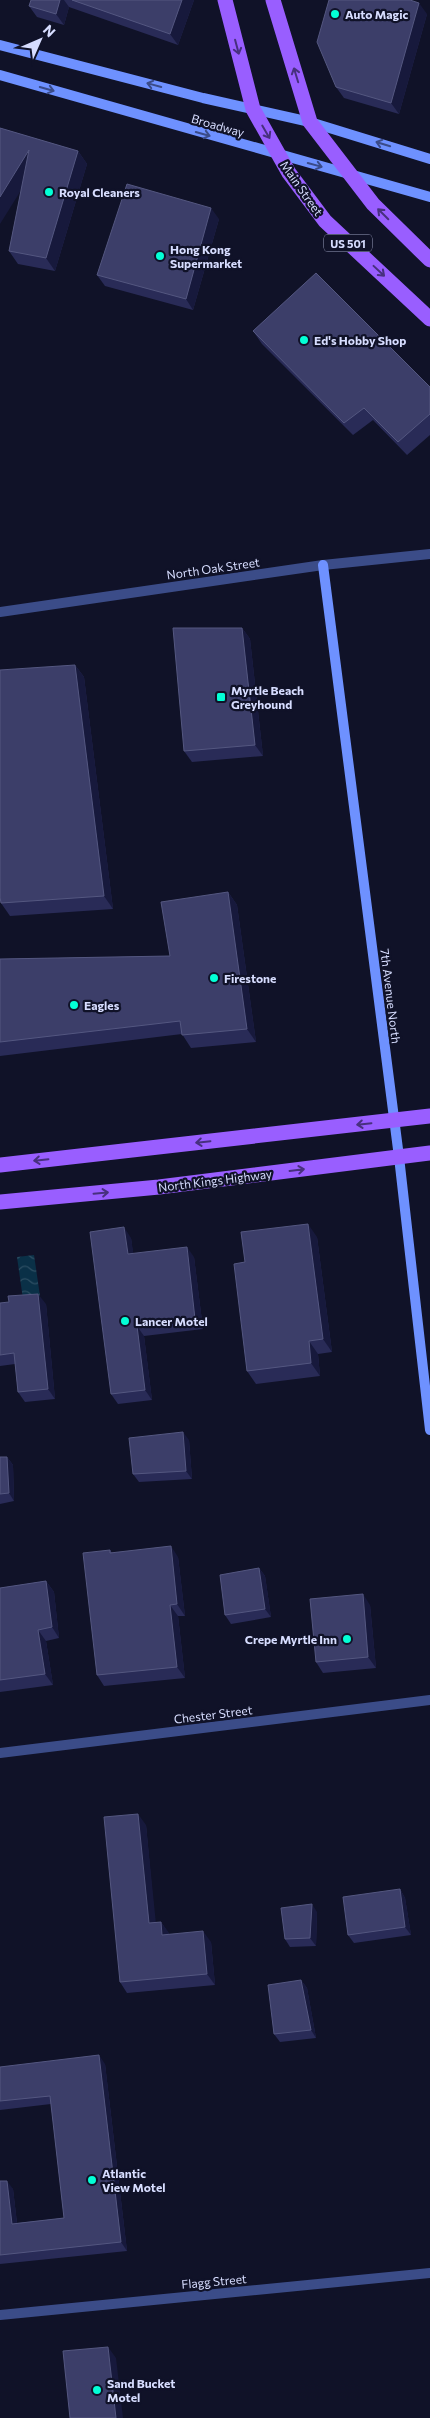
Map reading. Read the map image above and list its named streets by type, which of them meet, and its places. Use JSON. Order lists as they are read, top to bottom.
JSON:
{
  "streets": {
    "main road": [
      "Broadway",
      "Main Street",
      "US 501",
      "7th Avenue North",
      "North Kings Highway"
    ],
    "street": ["North Oak Street", "Chester Street", "Flagg Street"]
  },
  "crossings": [
    ["Broadway", "Main Street"],
    ["Broadway", "US 501"],
    ["Main Street", "US 501"],
    ["North Oak Street", "7th Avenue North"],
    ["7th Avenue North", "North Kings Highway"]
  ],
  "places": {
    "other": [
      "Auto Magic",
      "Royal Cleaners",
      "Hong Kong Supermarket",
      "Ed's Hobby Shop",
      "Firestone",
      "Eagles",
      "Lancer Motel",
      "Crepe Myrtle Inn",
      "Atlantic View Motel",
      "Sand Bucket Motel"
    ],
    "transit": ["Myrtle Beach Greyhound"]
  },
  "north": "top right"
}
